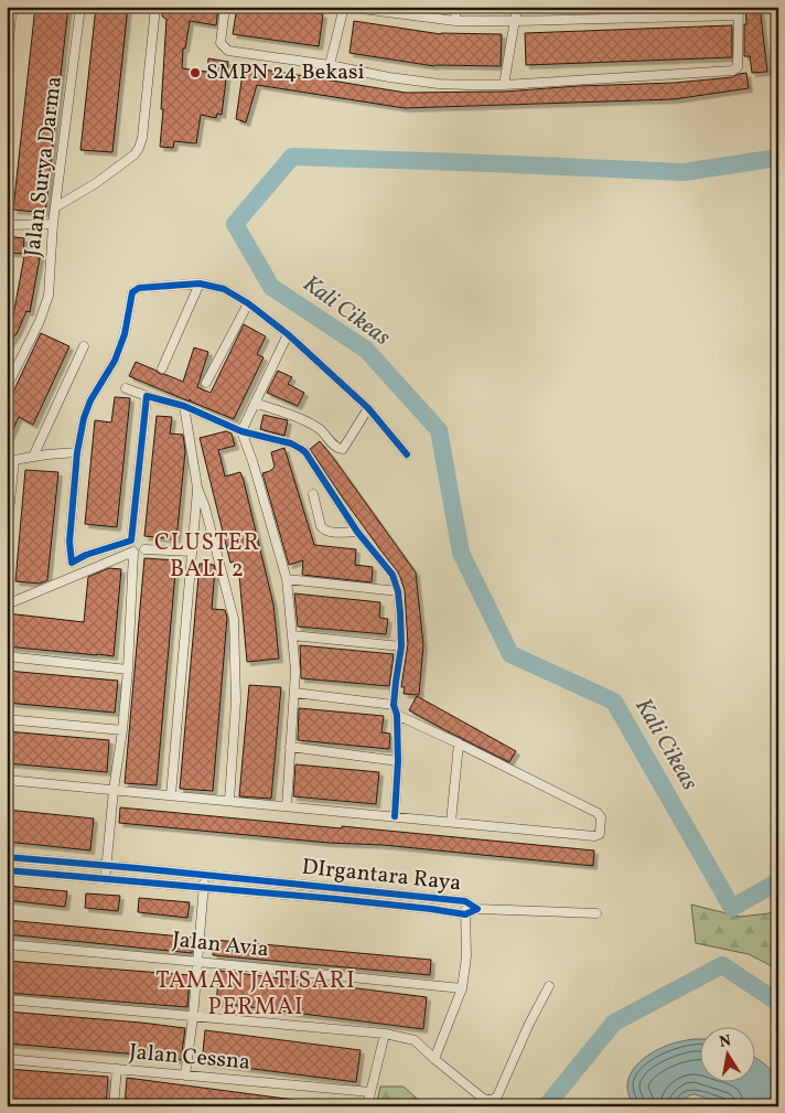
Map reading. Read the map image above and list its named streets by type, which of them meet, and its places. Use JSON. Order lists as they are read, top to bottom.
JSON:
{
  "streets": {
    "street": [
      "Jalan Surya Darma",
      "DIrgantara Raya",
      "Jalan Avia",
      "Jalan Cessna"
    ]
  },
  "districts": ["CLUSTER BALI 2", "TAMAN JATISARI PERMAI"],
  "water": ["Kali Cikeas"],
  "places": ["SMPN 24 Bekasi"],
  "north": "top"
}
